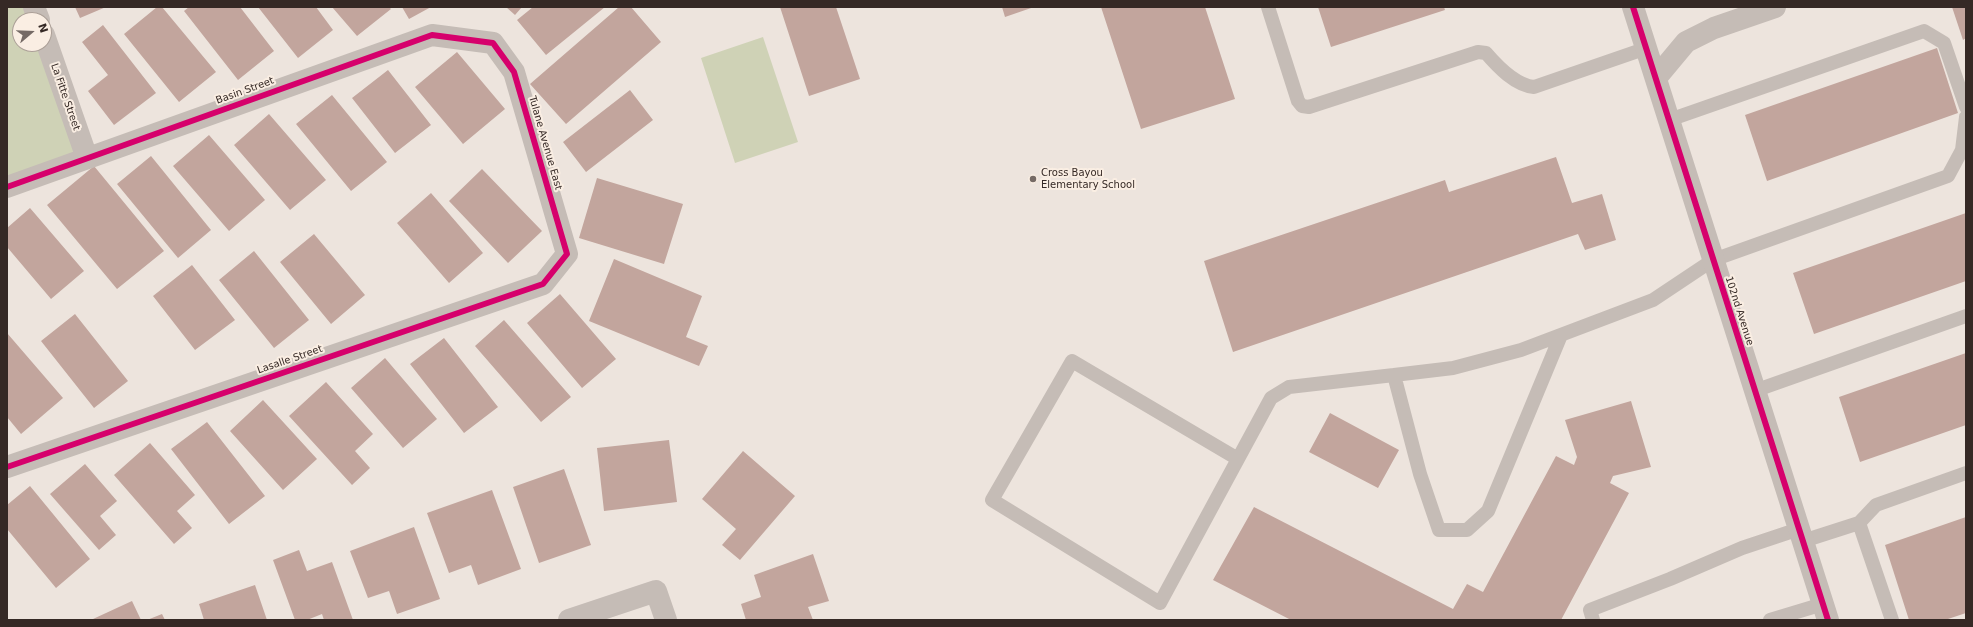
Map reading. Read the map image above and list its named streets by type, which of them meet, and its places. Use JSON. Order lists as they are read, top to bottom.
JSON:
{
  "streets": {
    "street": [
      "Basin Street",
      "La Fitte Street",
      "Tulane Avenue East",
      "102nd Avenue",
      "Lasalle Street"
    ]
  },
  "crossings": [
    ["Basin Street", "La Fitte Street"],
    ["Basin Street", "Tulane Avenue East"],
    ["Tulane Avenue East", "Lasalle Street"]
  ],
  "places": ["Cross Bayou Elementary School"],
  "north": "right"
}
